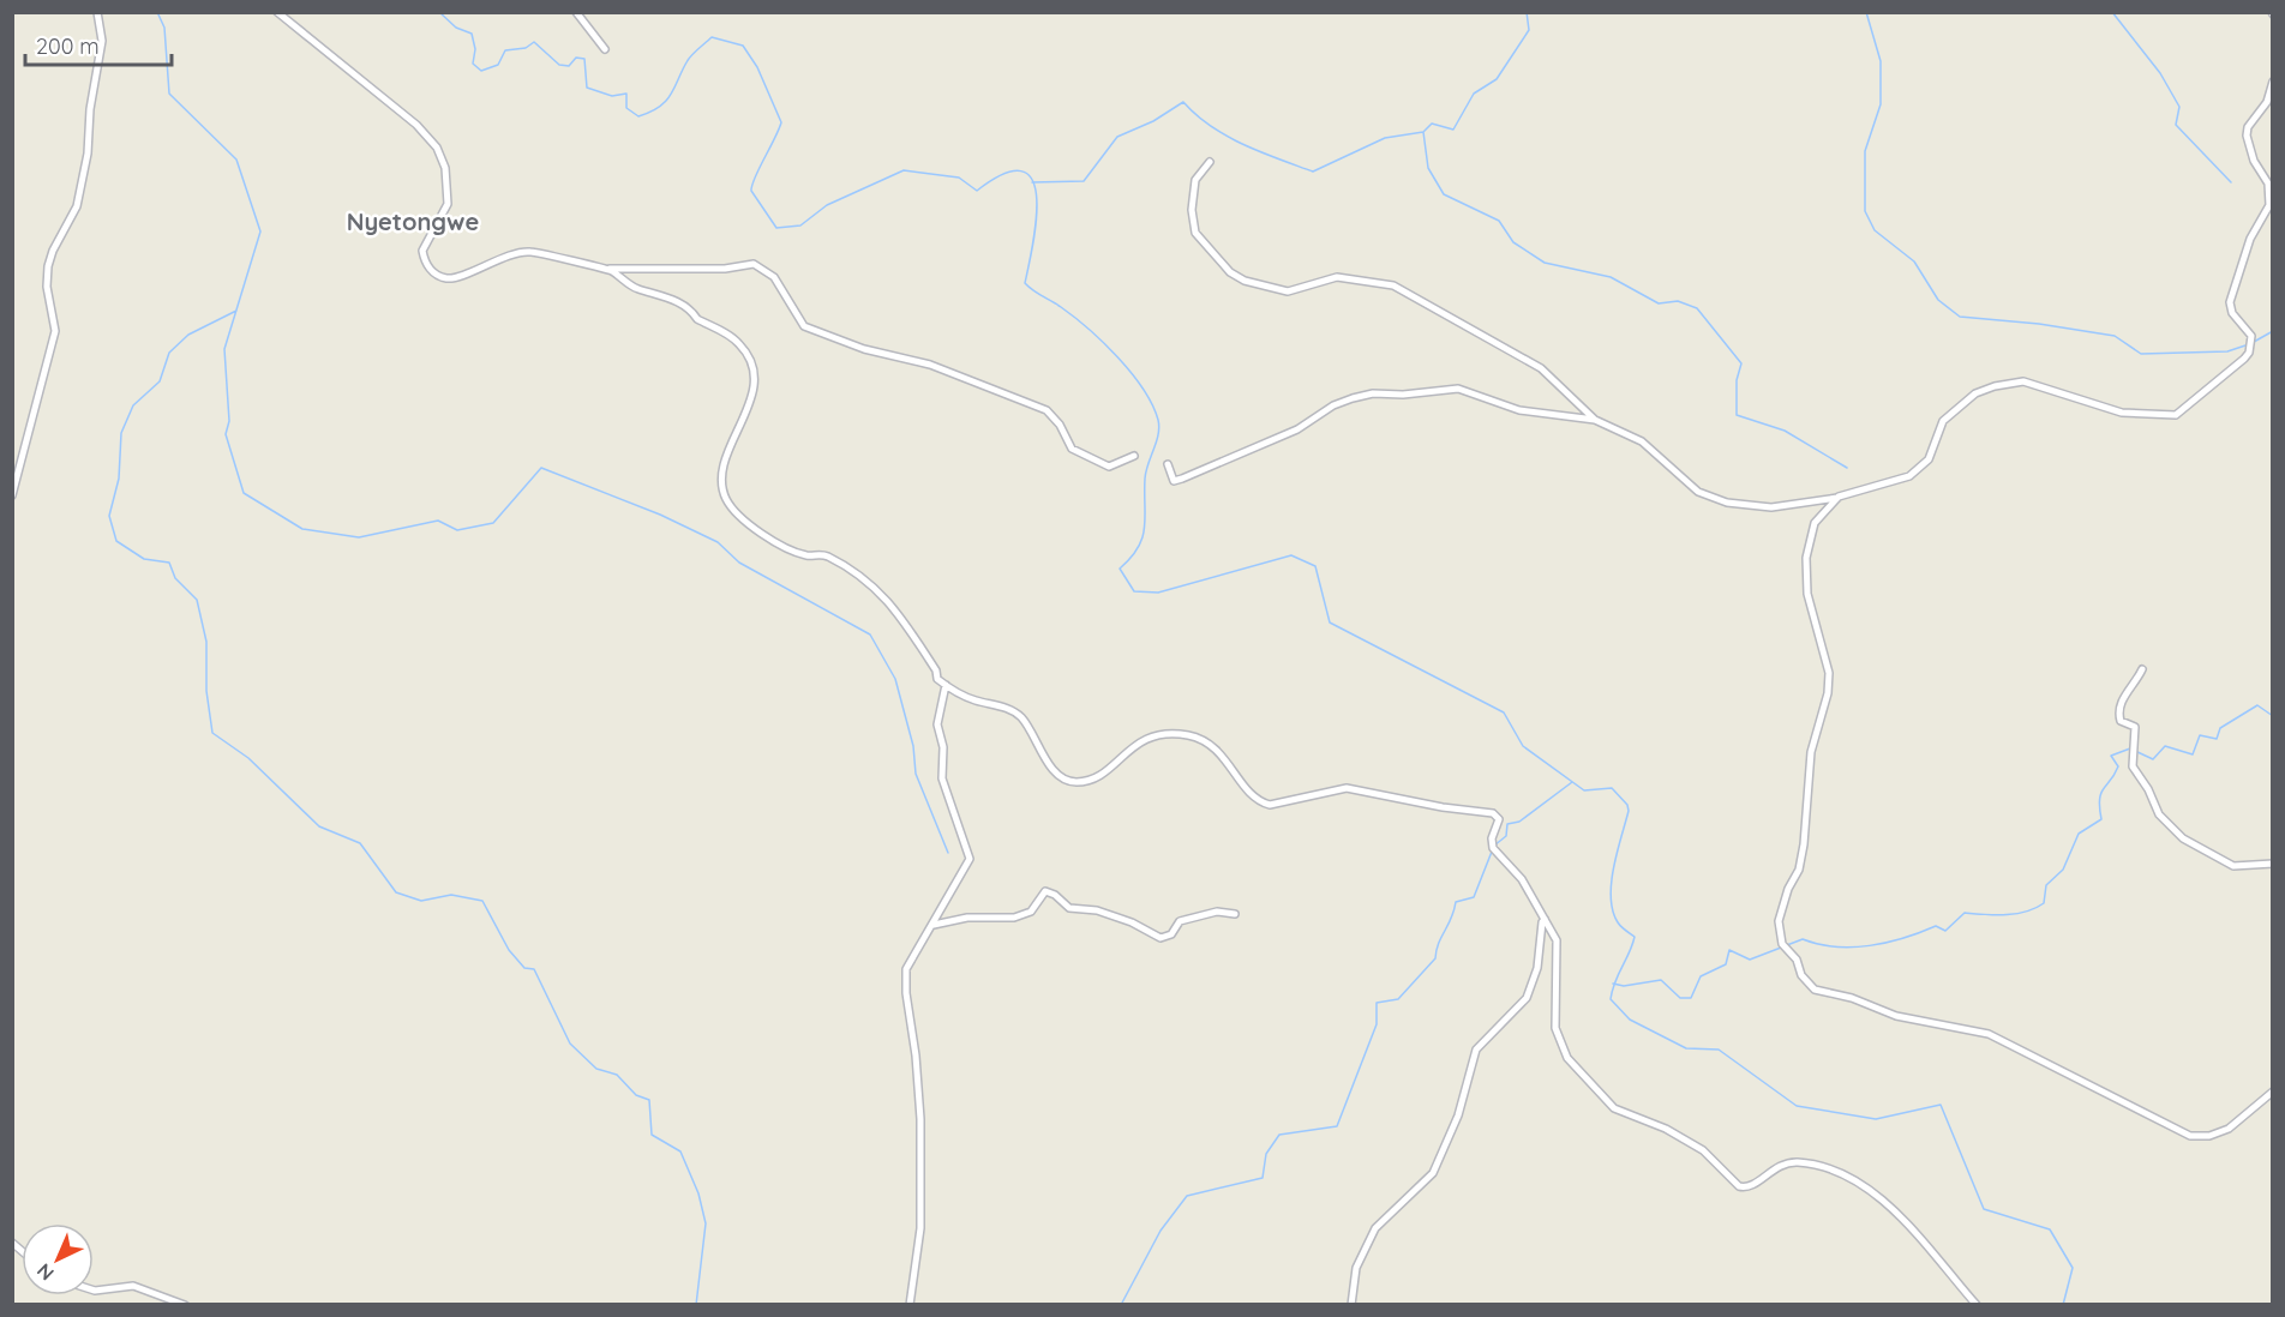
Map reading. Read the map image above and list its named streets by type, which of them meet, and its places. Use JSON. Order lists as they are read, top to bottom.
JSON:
{
  "districts": ["Nyetongwe"],
  "scale_bar": "200 m",
  "north": "bottom left"
}
